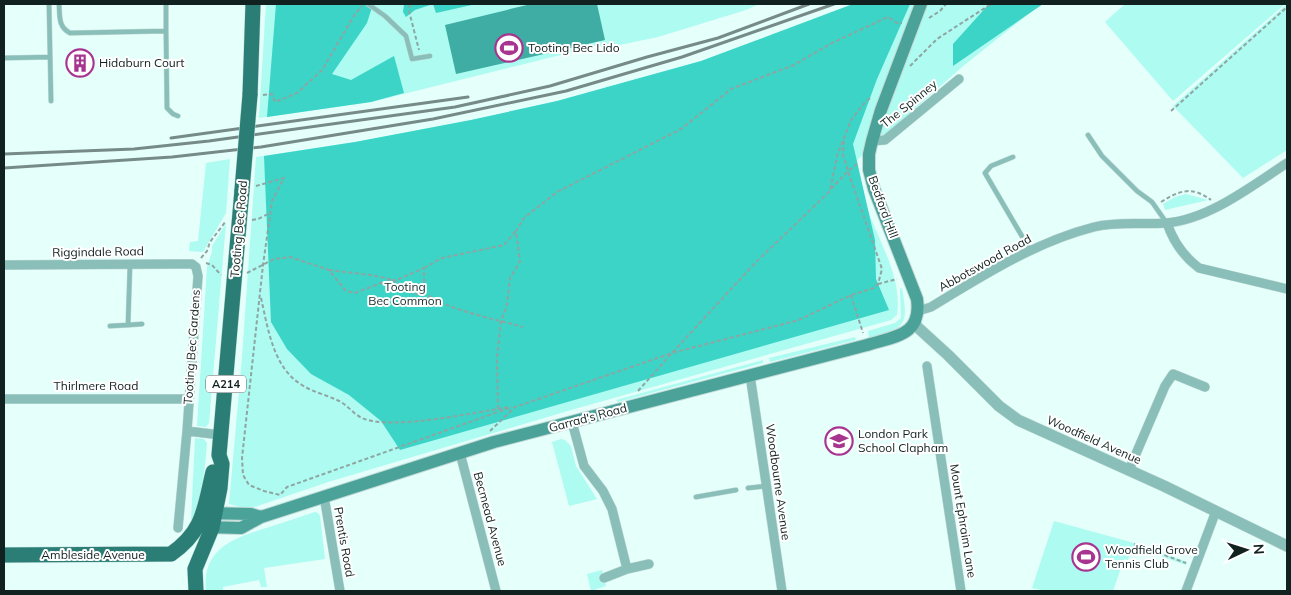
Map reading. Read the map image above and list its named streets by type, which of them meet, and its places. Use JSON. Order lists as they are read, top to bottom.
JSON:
{
  "streets": {
    "highway": ["Tooting Bec Road", "A214", "Ambleside Avenue"],
    "main road": ["Bedford Hill", "Garrad's Road"],
    "street": [
      "The Spinney",
      "Riggindale Road",
      "Abbotswood Road",
      "Tooting Bec Gardens",
      "Thirlmere Road",
      "Woodfield Avenue",
      "Woodbourne Avenue",
      "Becmead Avenue",
      "Mount Ephraim Lane",
      "Prentis Road"
    ]
  },
  "crossings": [
    ["The Spinney", "Bedford Hill"],
    ["Bedford Hill", "Abbotswood Road"],
    ["Bedford Hill", "Garrad's Road"],
    ["Bedford Hill", "Woodfield Avenue"],
    ["Tooting Bec Road", "A214"],
    ["Tooting Bec Road", "Garrad's Road"],
    ["Riggindale Road", "Tooting Bec Gardens"],
    ["Tooting Bec Gardens", "Thirlmere Road"],
    ["A214", "Garrad's Road"],
    ["Garrad's Road", "Woodfield Avenue"],
    ["Garrad's Road", "Woodbourne Avenue"],
    ["Garrad's Road", "Becmead Avenue"],
    ["Garrad's Road", "Prentis Road"]
  ],
  "parks": ["Tooting Bec Common"],
  "places": {
    "sports": ["Tooting Bec Lido", "Woodfield Grove Tennis Club"],
    "building": ["Hidaburn Court"],
    "school or university": ["London Park School Clapham"]
  },
  "north": "right"
}
